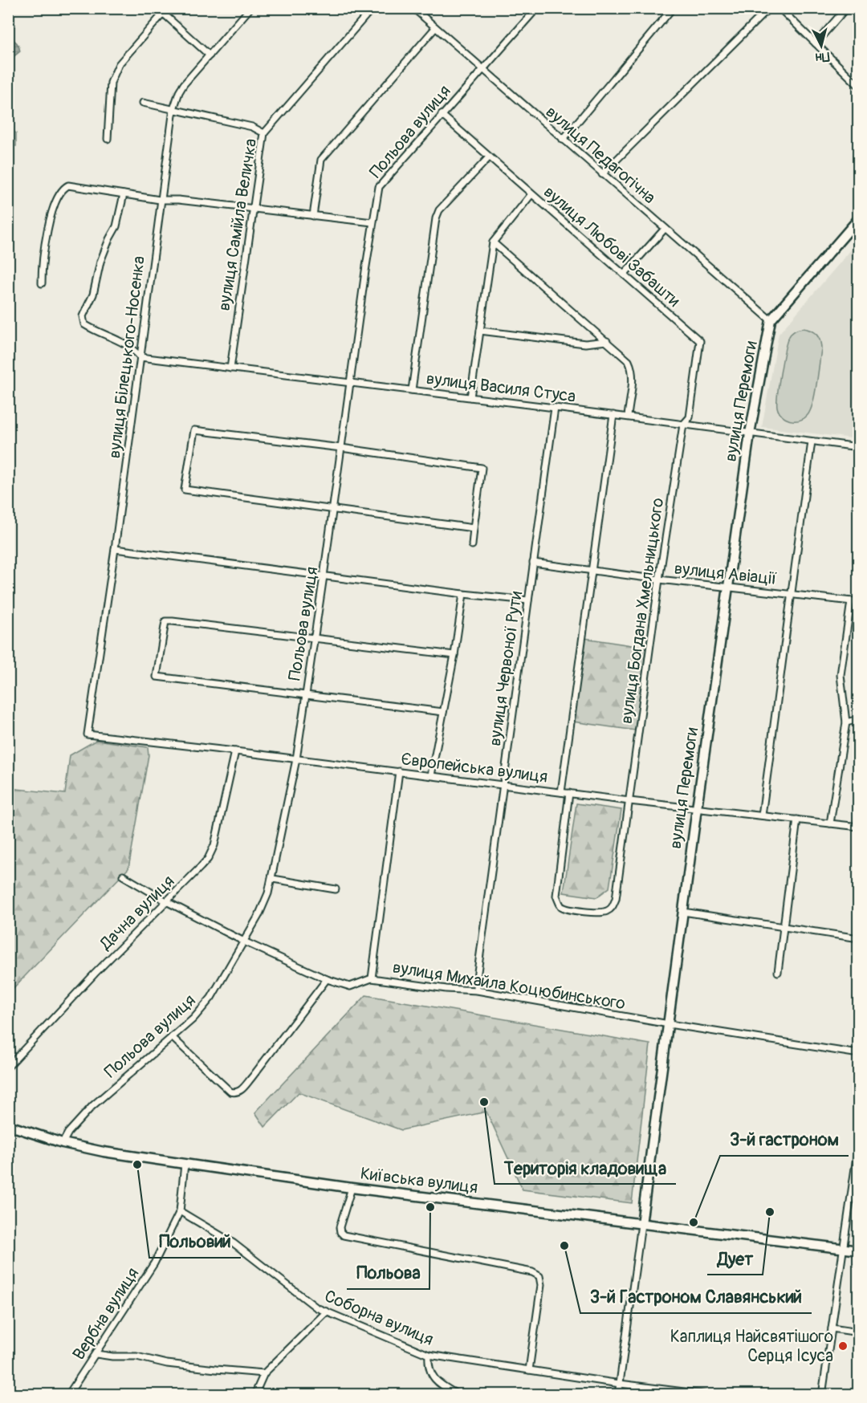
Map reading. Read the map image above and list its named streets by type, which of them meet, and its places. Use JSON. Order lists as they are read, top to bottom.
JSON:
{
  "streets": {
    "street": [
      "Польова вулиця",
      "вулиця Педагогічна",
      "вулиця Самійла Величка",
      "вулиця Любові Забашти",
      "вулиця Білецького-Носенка",
      "вулиця Василя Стуса",
      "вулиця Перемоги",
      "вулиця Авіації",
      "вулиця Богдана Хмельницького",
      "вулиця Червоної Рути",
      "Європейська вулиця",
      "Дачна вулиця",
      "вулиця Михайла Коцюбинського",
      "Київська вулиця",
      "Вербна вулиця",
      "Соборна вулиця"
    ]
  },
  "crossings": [
    ["Польова вулиця", "вулиця Педагогічна"],
    ["Польова вулиця", "вулиця Любові Забашти"],
    ["Польова вулиця", "вулиця Василя Стуса"],
    ["Польова вулиця", "Європейська вулиця"],
    ["Польова вулиця", "вулиця Михайла Коцюбинського"],
    ["Польова вулиця", "Київська вулиця"],
    ["вулиця Педагогічна", "вулиця Перемоги"],
    ["вулиця Самійла Величка", "вулиця Василя Стуса"],
    ["вулиця Любові Забашти", "вулиця Василя Стуса"],
    ["вулиця Любові Забашти", "вулиця Богдана Хмельницького"],
    ["вулиця Білецького-Носенка", "вулиця Василя Стуса"],
    ["вулиця Білецького-Носенка", "Європейська вулиця"],
    ["вулиця Василя Стуса", "вулиця Перемоги"],
    ["вулиця Василя Стуса", "вулиця Богдана Хмельницького"],
    ["вулиця Василя Стуса", "вулиця Червоної Рути"],
    ["вулиця Перемоги", "вулиця Авіації"],
    ["вулиця Перемоги", "Європейська вулиця"],
    ["вулиця Перемоги", "вулиця Михайла Коцюбинського"],
    ["вулиця Перемоги", "Київська вулиця"],
    ["вулиця Перемоги", "Соборна вулиця"],
    ["вулиця Авіації", "вулиця Богдана Хмельницького"],
    ["вулиця Авіації", "вулиця Червоної Рути"],
    ["вулиця Богдана Хмельницького", "Європейська вулиця"],
    ["вулиця Червоної Рути", "Європейська вулиця"],
    ["вулиця Червоної Рути", "вулиця Михайла Коцюбинського"],
    ["Європейська вулиця", "Дачна вулиця"],
    ["Дачна вулиця", "вулиця Михайла Коцюбинського"],
    ["Київська вулиця", "Вербна вулиця"],
    ["Вербна вулиця", "Соборна вулиця"]
  ],
  "places": [
    "Територія кладовища",
    "Польовий",
    "Польова",
    "Дует",
    "3-й гастроном",
    "3-й Гастроном Славянський",
    "Каплиця Найсвятішого Серця Ісуса"
  ],
  "north": "bottom"
}
